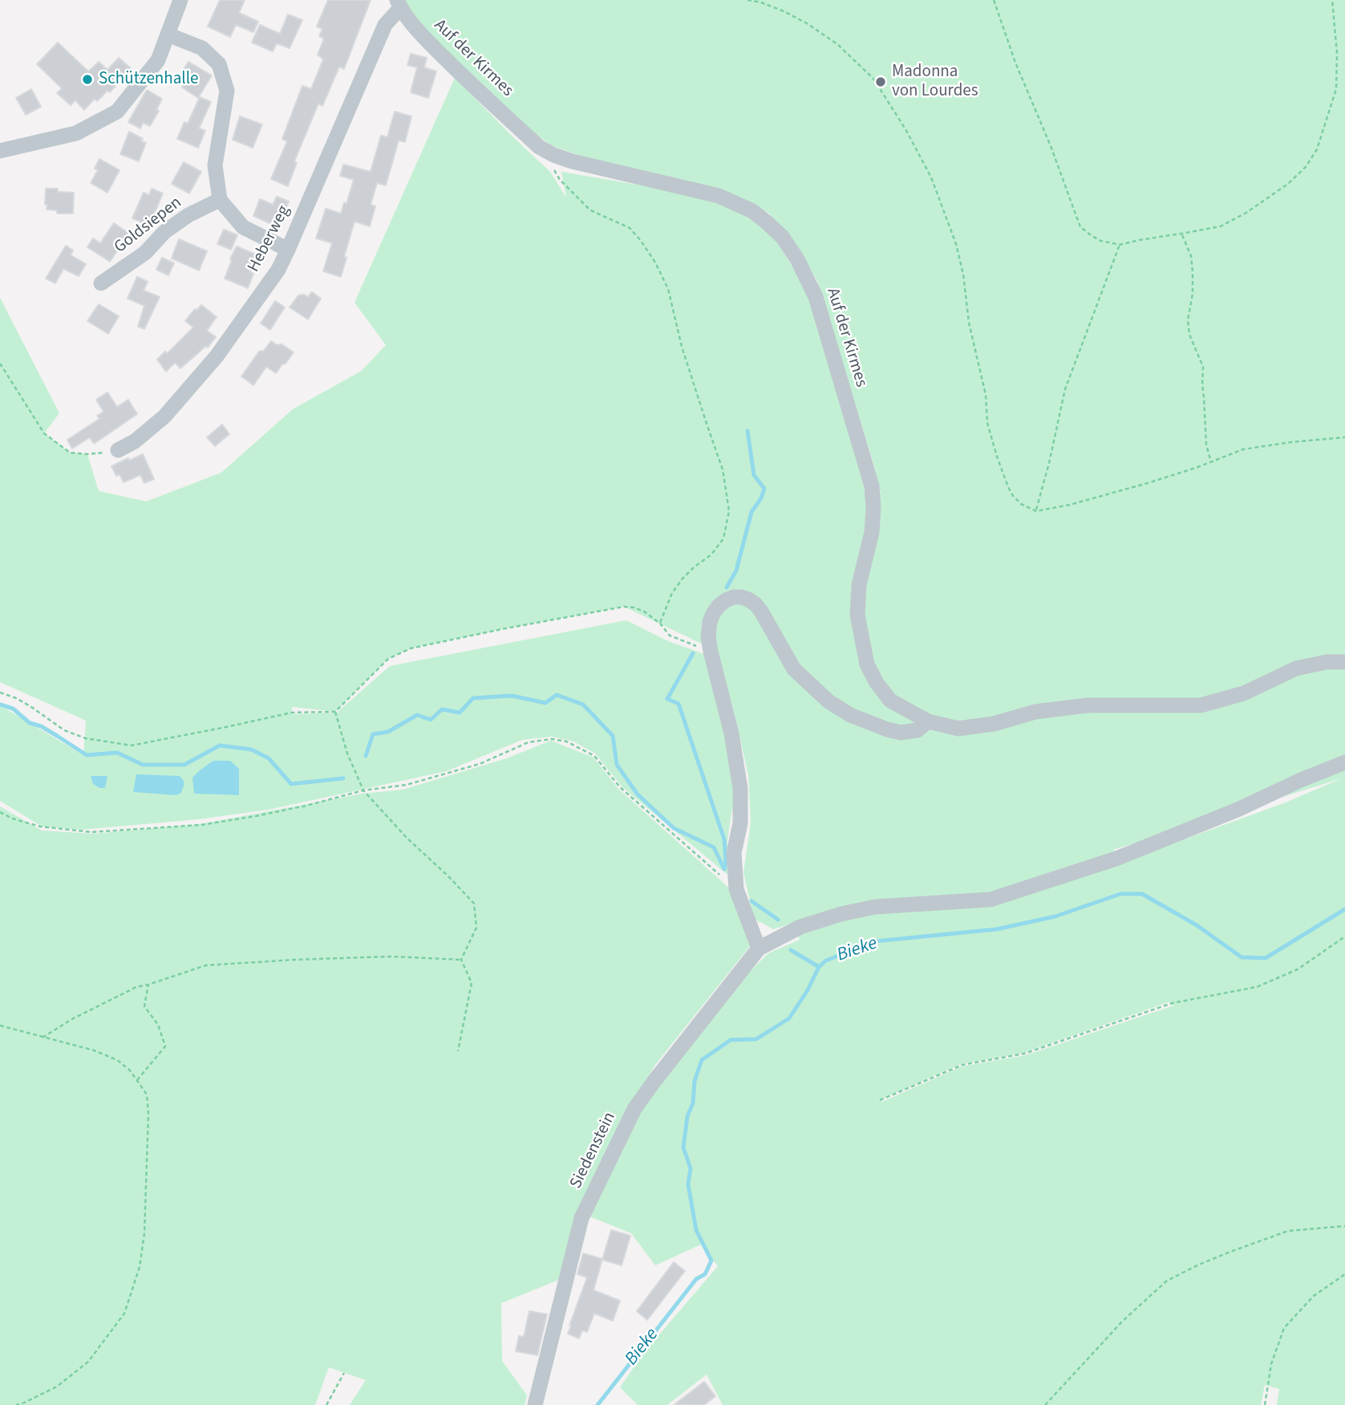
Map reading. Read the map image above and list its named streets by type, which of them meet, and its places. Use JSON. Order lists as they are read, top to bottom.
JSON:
{
  "streets": {
    "street": [
      "Auf der Kirmes",
      "Goldsiepen",
      "Heberweg",
      "Siedenstein"
    ]
  },
  "crossings": [
    ["Auf der Kirmes", "Heberweg"]
  ],
  "water": ["Bieke"],
  "places": ["Schützenhalle", "Madonna von Lourdes"]
}
